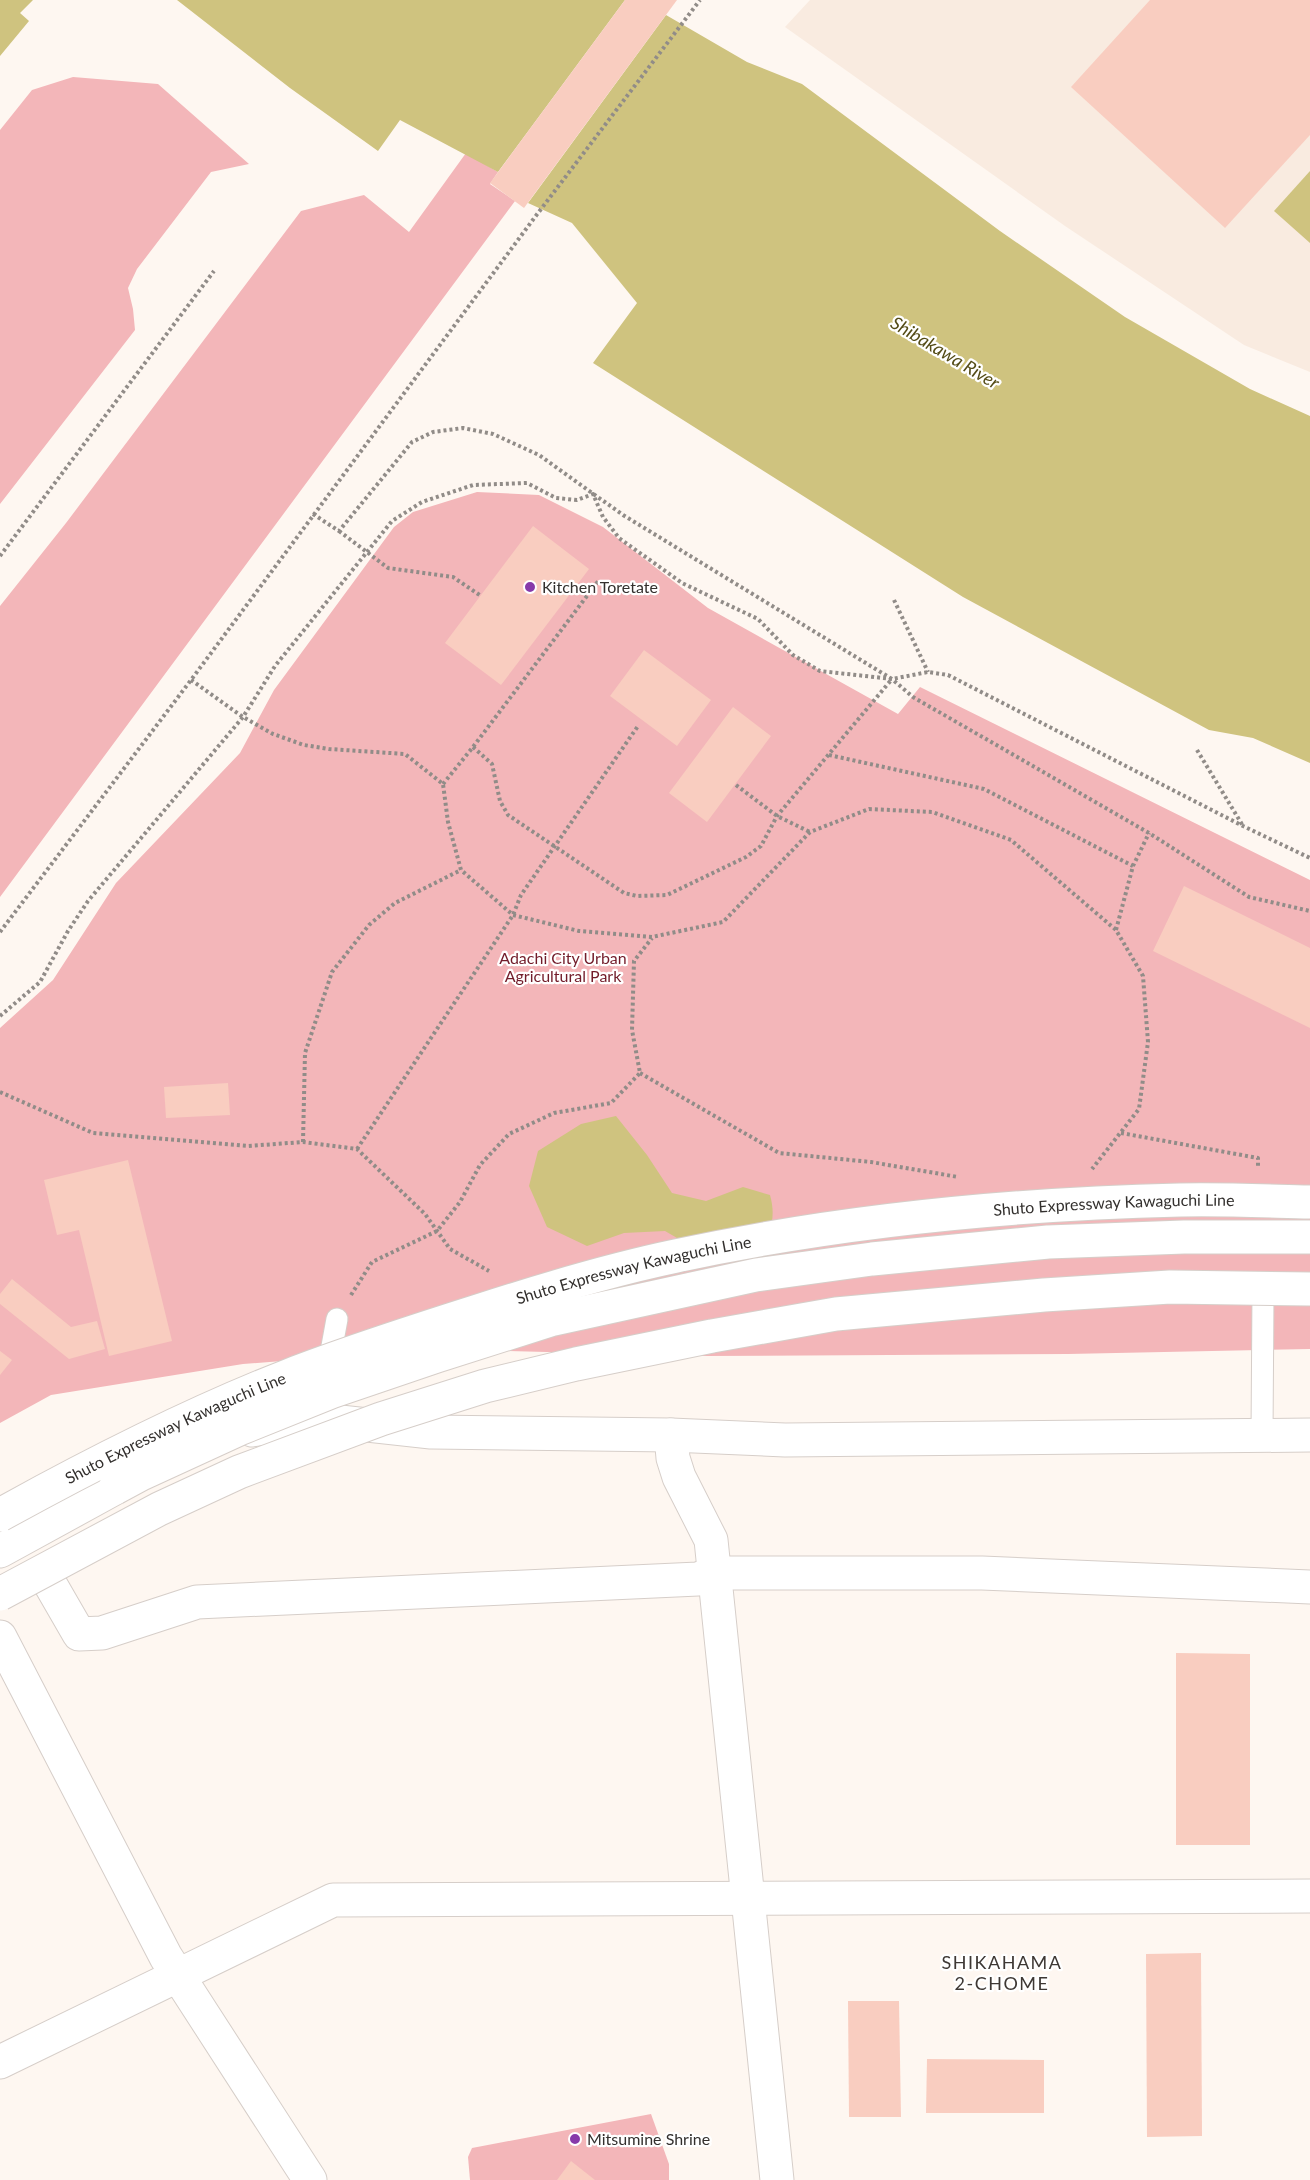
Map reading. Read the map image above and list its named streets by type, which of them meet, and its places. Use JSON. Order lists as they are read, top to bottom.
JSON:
{
  "streets": {
    "main road": ["Shuto Expressway Kawaguchi Line"]
  },
  "districts": ["SHIKAHAMA 2-CHOME"],
  "water": ["Shibakawa River"],
  "parks": ["Adachi City Urban Agricultural Park"],
  "places": ["Kitchen Toretate", "Mitsumine Shrine"]
}
